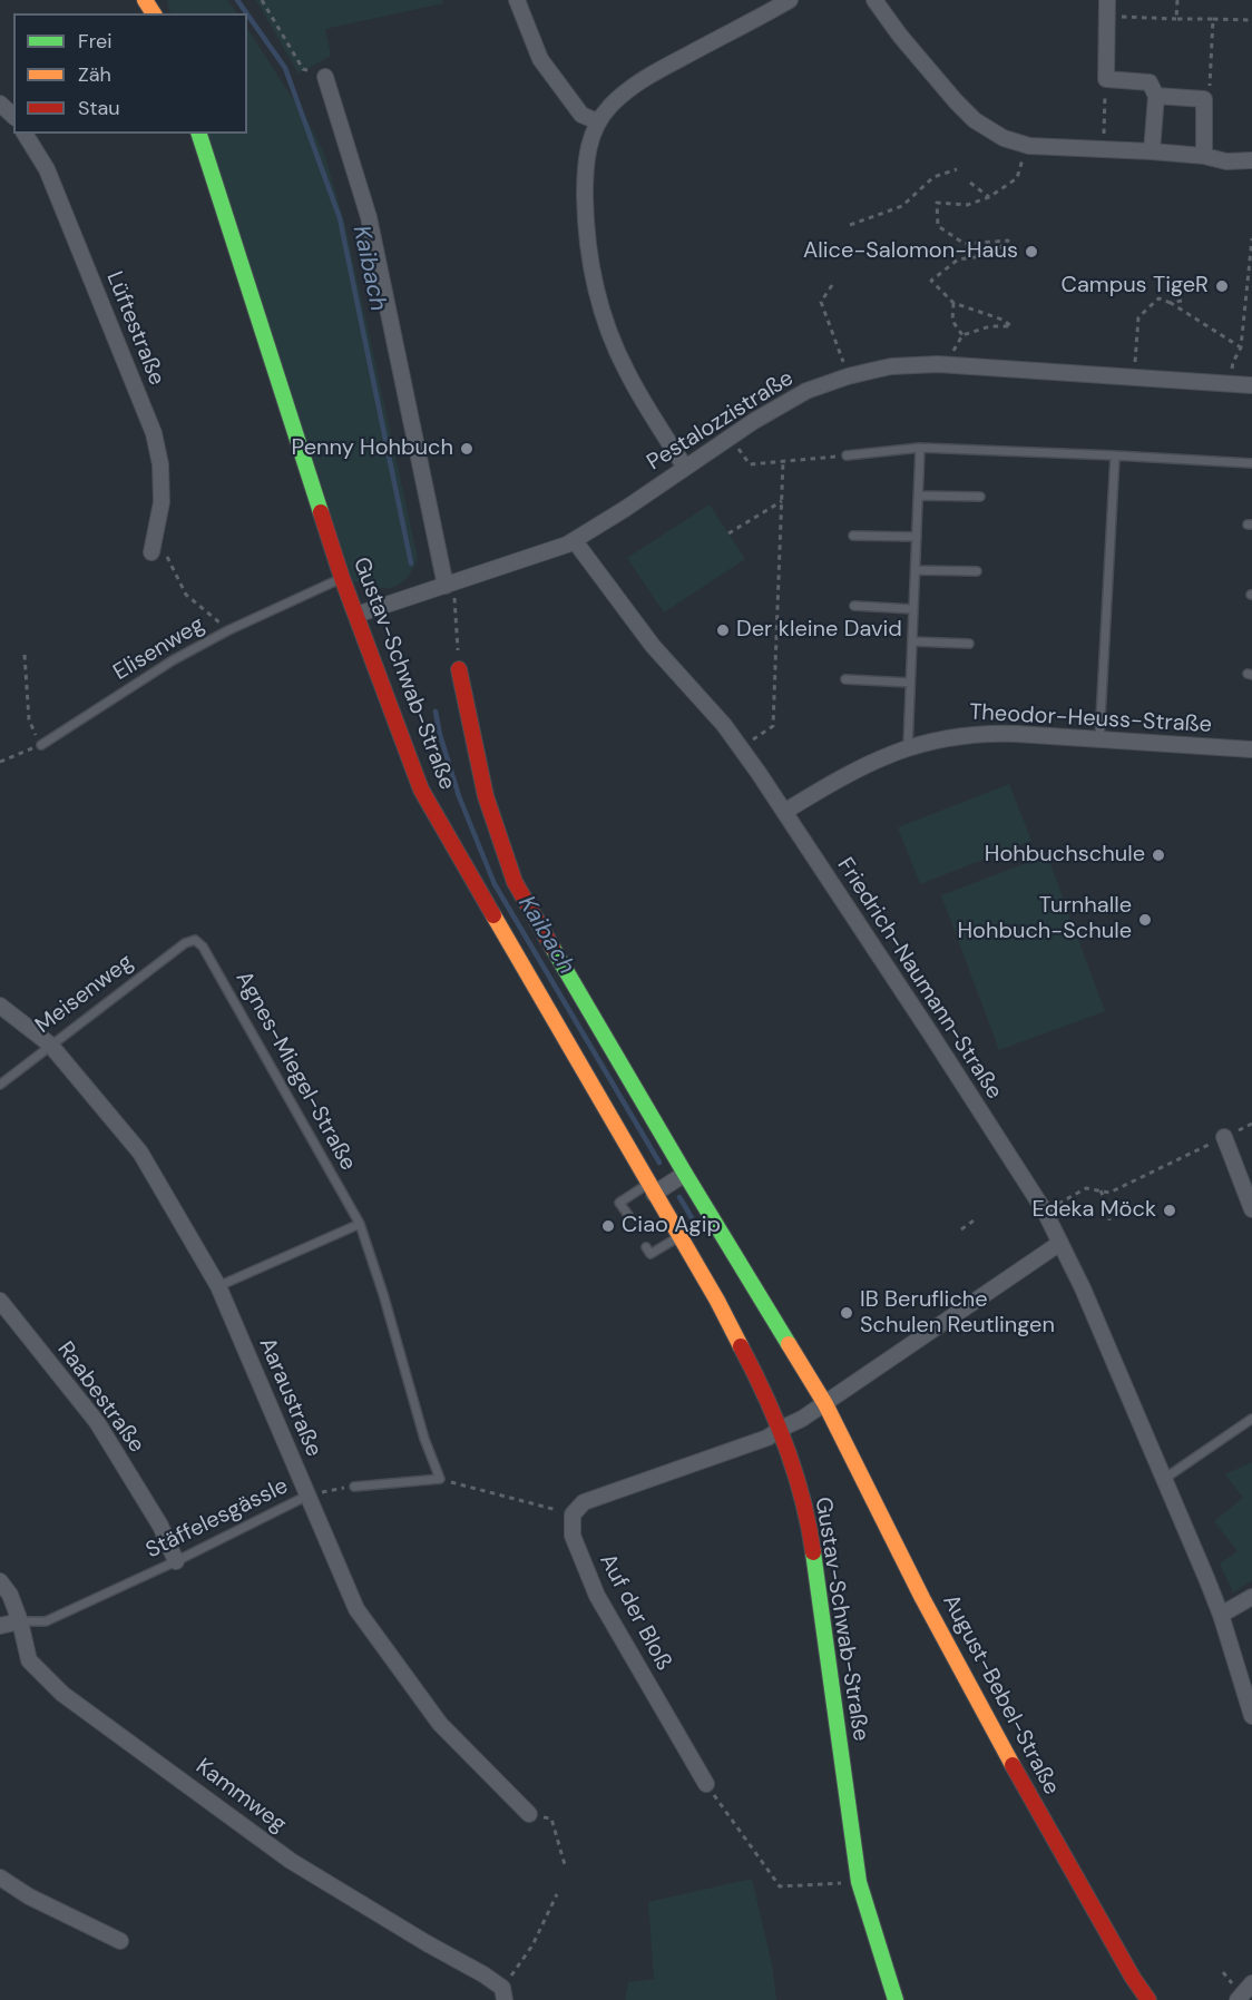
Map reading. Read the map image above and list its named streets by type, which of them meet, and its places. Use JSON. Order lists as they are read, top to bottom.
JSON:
{
  "streets": {
    "street": [
      "Lüftestraße",
      "Pestalozzistraße",
      "Gustav-Schwab-Straße",
      "Theodor-Heuss-Straße",
      "Friedrich-Naumann-Straße",
      "Raabestraße",
      "Aaraustraße",
      "Auf der Bloß",
      "August-Bebel-Straße",
      "Kammweg"
    ],
    "lane": [
      "Elisenweg",
      "Meisenweg",
      "Agnes-Miegel-Straße",
      "Stäffelesgässle"
    ]
  },
  "crossings": [
    ["Pestalozzistraße", "Gustav-Schwab-Straße"],
    ["Pestalozzistraße", "Friedrich-Naumann-Straße"],
    ["Elisenweg", "Gustav-Schwab-Straße"],
    ["Gustav-Schwab-Straße", "August-Bebel-Straße"],
    ["Theodor-Heuss-Straße", "Friedrich-Naumann-Straße"],
    ["Meisenweg", "Agnes-Miegel-Straße"],
    ["Meisenweg", "Aaraustraße"],
    ["Raabestraße", "Stäffelesgässle"],
    ["Aaraustraße", "Stäffelesgässle"],
    ["Stäffelesgässle", "Kammweg"]
  ],
  "water": ["Kaibach"],
  "places": [
    "Alice-Salomon-Haus",
    "Campus TigeR",
    "Penny Hohbuch",
    "Der kleine David",
    "Hohbuchschule",
    "Turnhalle Hohbuch-Schule",
    "Edeka Möck",
    "Ciao Agip",
    "IB Berufliche Schulen Reutlingen"
  ],
  "legend": ["Frei", "Zäh", "Stau"]
}
